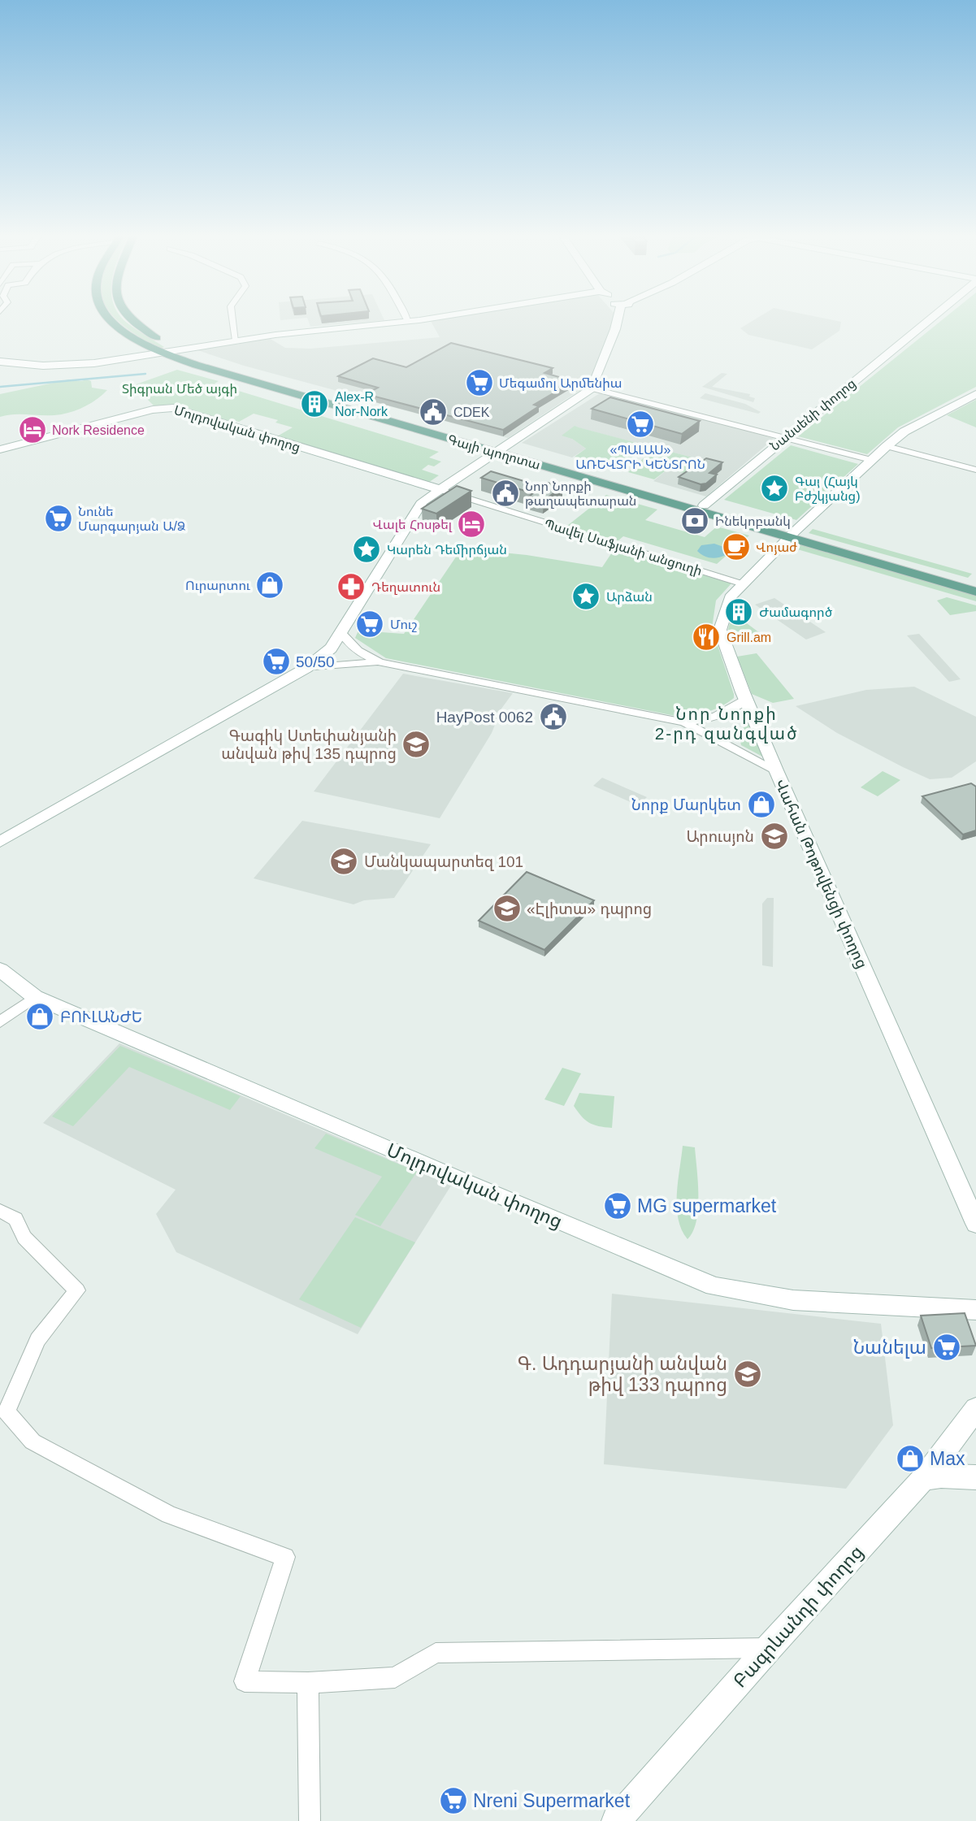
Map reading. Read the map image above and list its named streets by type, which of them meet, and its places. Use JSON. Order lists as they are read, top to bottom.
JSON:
{
  "streets": {
    "main road": ["Գայի պողոտա"],
    "street": [
      "Նանսենի փողոց",
      "Մոլդովական փողոց",
      "Պավել Սաֆյանի անցուղի",
      "Վահան Թոթովենցի փողոց",
      "Բագրևանդի փողոց"
    ]
  },
  "crossings": [
    ["Նանսենի փողոց", "Գայի պողոտա"],
    ["Մոլդովական փողոց", "Պավել Սաֆյանի անցուղի"],
    ["Գայի պողոտա", "Վահան Թոթովենցի փողոց"],
    ["Պավել Սաֆյանի անցուղի", "Վահան Թոթովենցի փողոց"]
  ],
  "districts": ["Նոր Նորքի 2-րդ զանգված"],
  "parks": ["Տիգրան Մեծ այգի"],
  "places": {
    "supermarket": [
      "Մեգամոլ Արմենիա",
      "«ՊԱԼԱՍ» ԱՌԵՎՏՐԻ ԿԵՆՏՐՈՆ",
      "Նունե Մարգարյան Ա/Ձ",
      "Մուշ",
      "50/50",
      "MG supermarket",
      "Նանելա",
      "Nreni Supermarket"
    ],
    "building": ["Alex-R Nor-Nork", "Ժամագործ"],
    "public building": ["CDEK", "Նոր Նորքի թաղապետարան", "HayPost 0062"],
    "hotel": ["Nork Residence", "Վալե Հոսթել"],
    "place": ["Գայ (Հայկ Բժշկյանց)", "Կարեն Դեմիրճյան", "Արձան"],
    "bank": ["Ինեկոբանկ"],
    "cafe": ["Վոյաժ"],
    "shop": [
      "Ուրարտու",
      "Նորք Մարկետ",
      "ԲՈՒԼԱՆԺԵ",
      "Max"
    ],
    "pharmacy": ["Դեղատուն"],
    "restaurant": ["Grill.am"],
    "school or university": [
      "Գագիկ Ստեփանյանի անվան թիվ 135 դպրոց",
      "Արուսյոն",
      "Մանկապարտեզ 101",
      "«Էլիտա» դպրոց",
      "Գ. Ադդարյանի անվան թիվ 133 դպրոց"
    ]
  }
}
